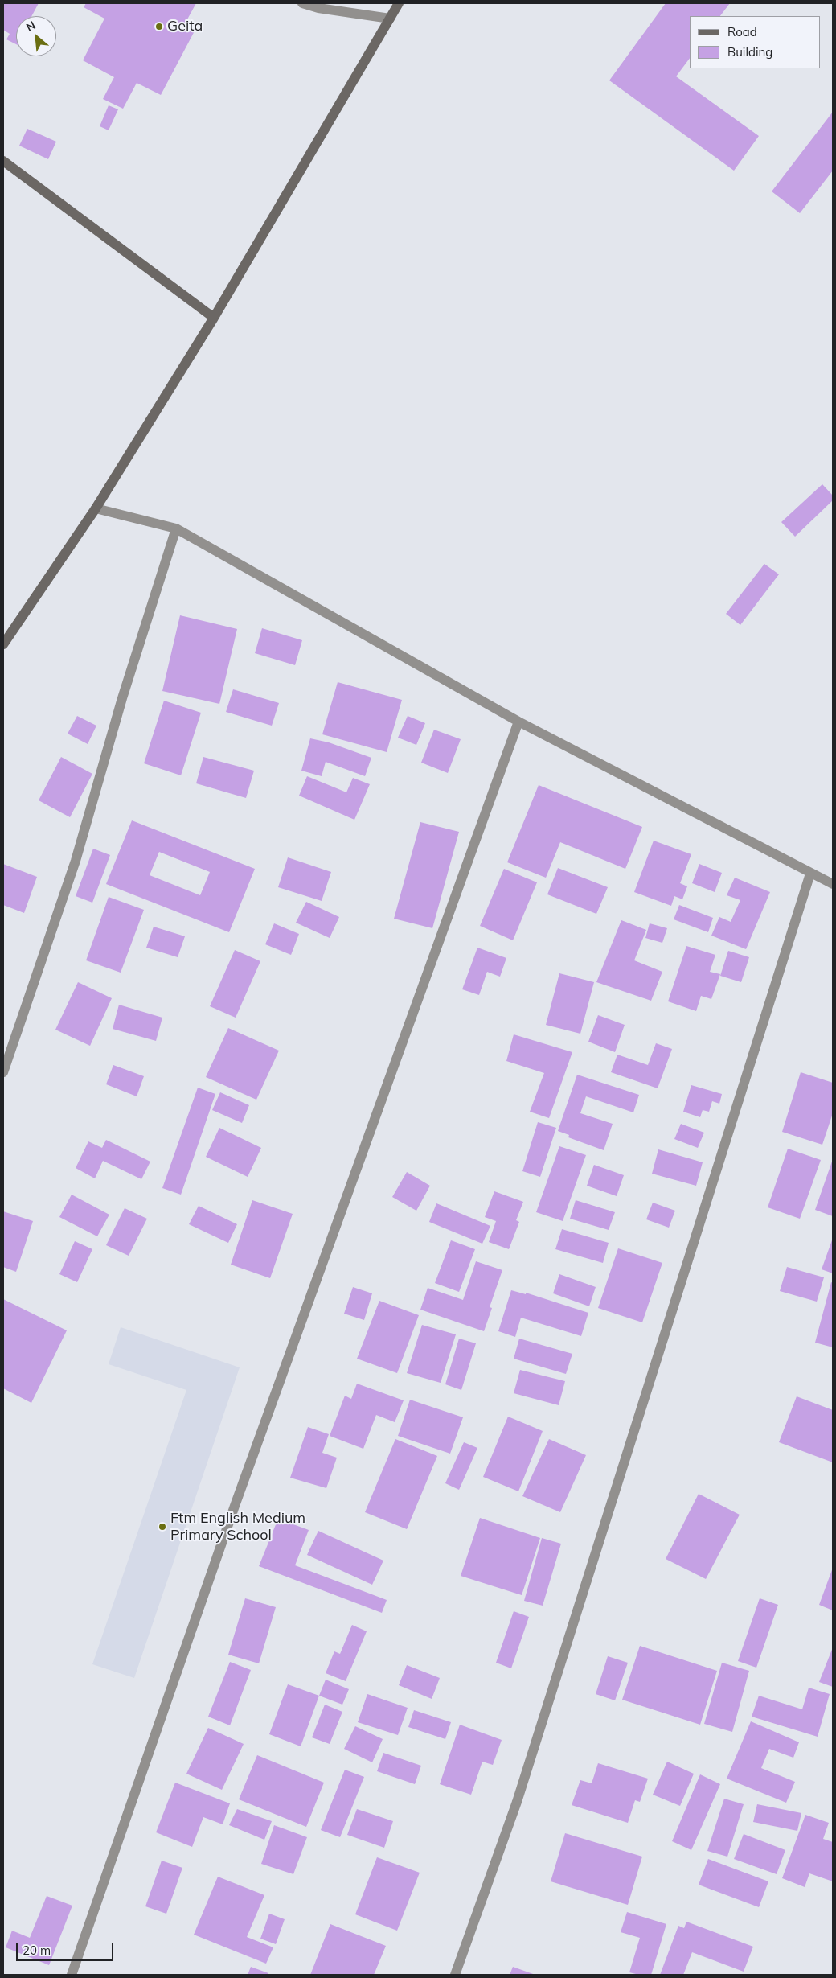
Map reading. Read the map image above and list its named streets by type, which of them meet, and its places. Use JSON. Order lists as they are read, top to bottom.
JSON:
{
  "places": ["Geita", "Ftm English Medium Primary School"],
  "legend": ["Road", "Building"],
  "scale_bar": "20 m",
  "north": "top left"
}
